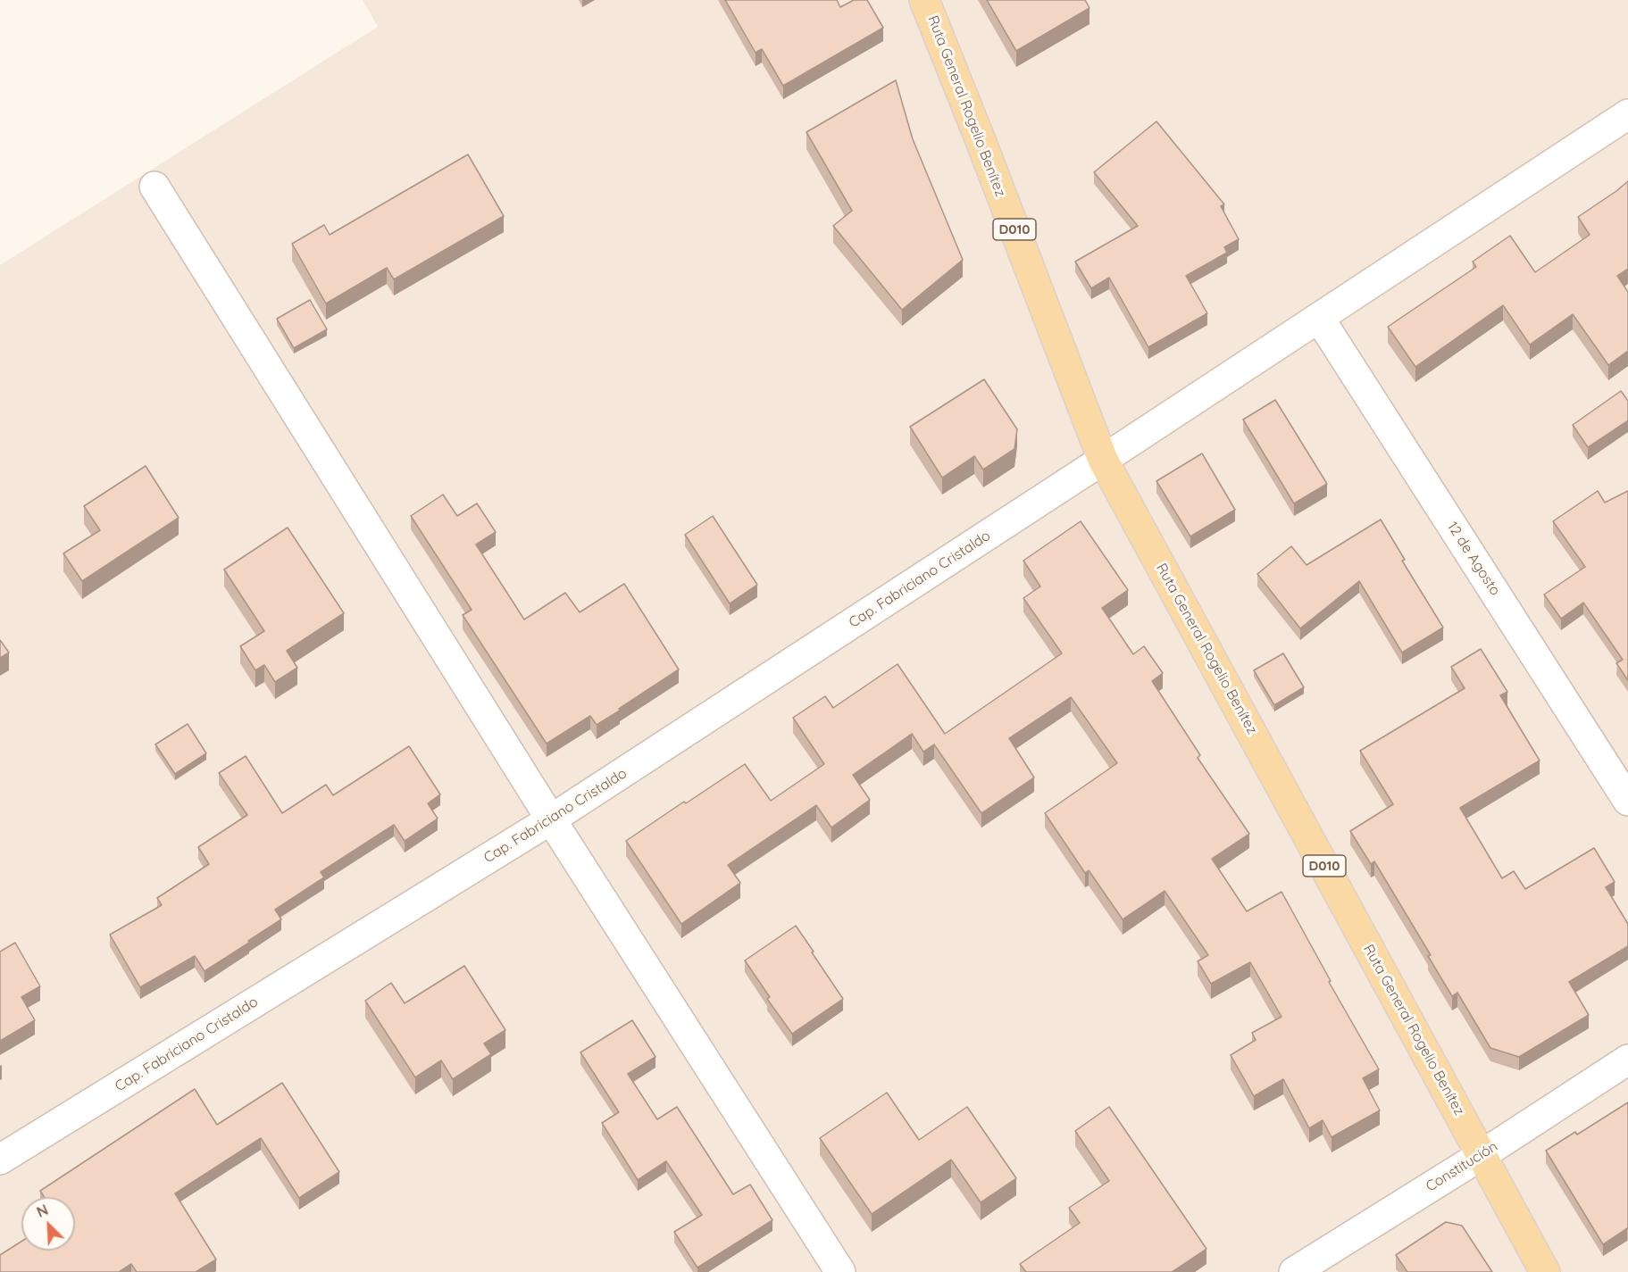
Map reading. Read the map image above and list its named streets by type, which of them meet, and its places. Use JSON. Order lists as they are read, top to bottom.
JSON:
{
  "streets": {
    "main road": ["Ruta General Rogelio Benítez", "D010"],
    "street": ["12 de Agosto", "Cap. Fabriciano Cristaldo", "Constitución"]
  },
  "crossings": [
    ["Ruta General Rogelio Benítez", "Cap. Fabriciano Cristaldo"],
    ["Ruta General Rogelio Benítez", "Constitución"],
    ["12 de Agosto", "Cap. Fabriciano Cristaldo"]
  ],
  "north": "top left"
}
